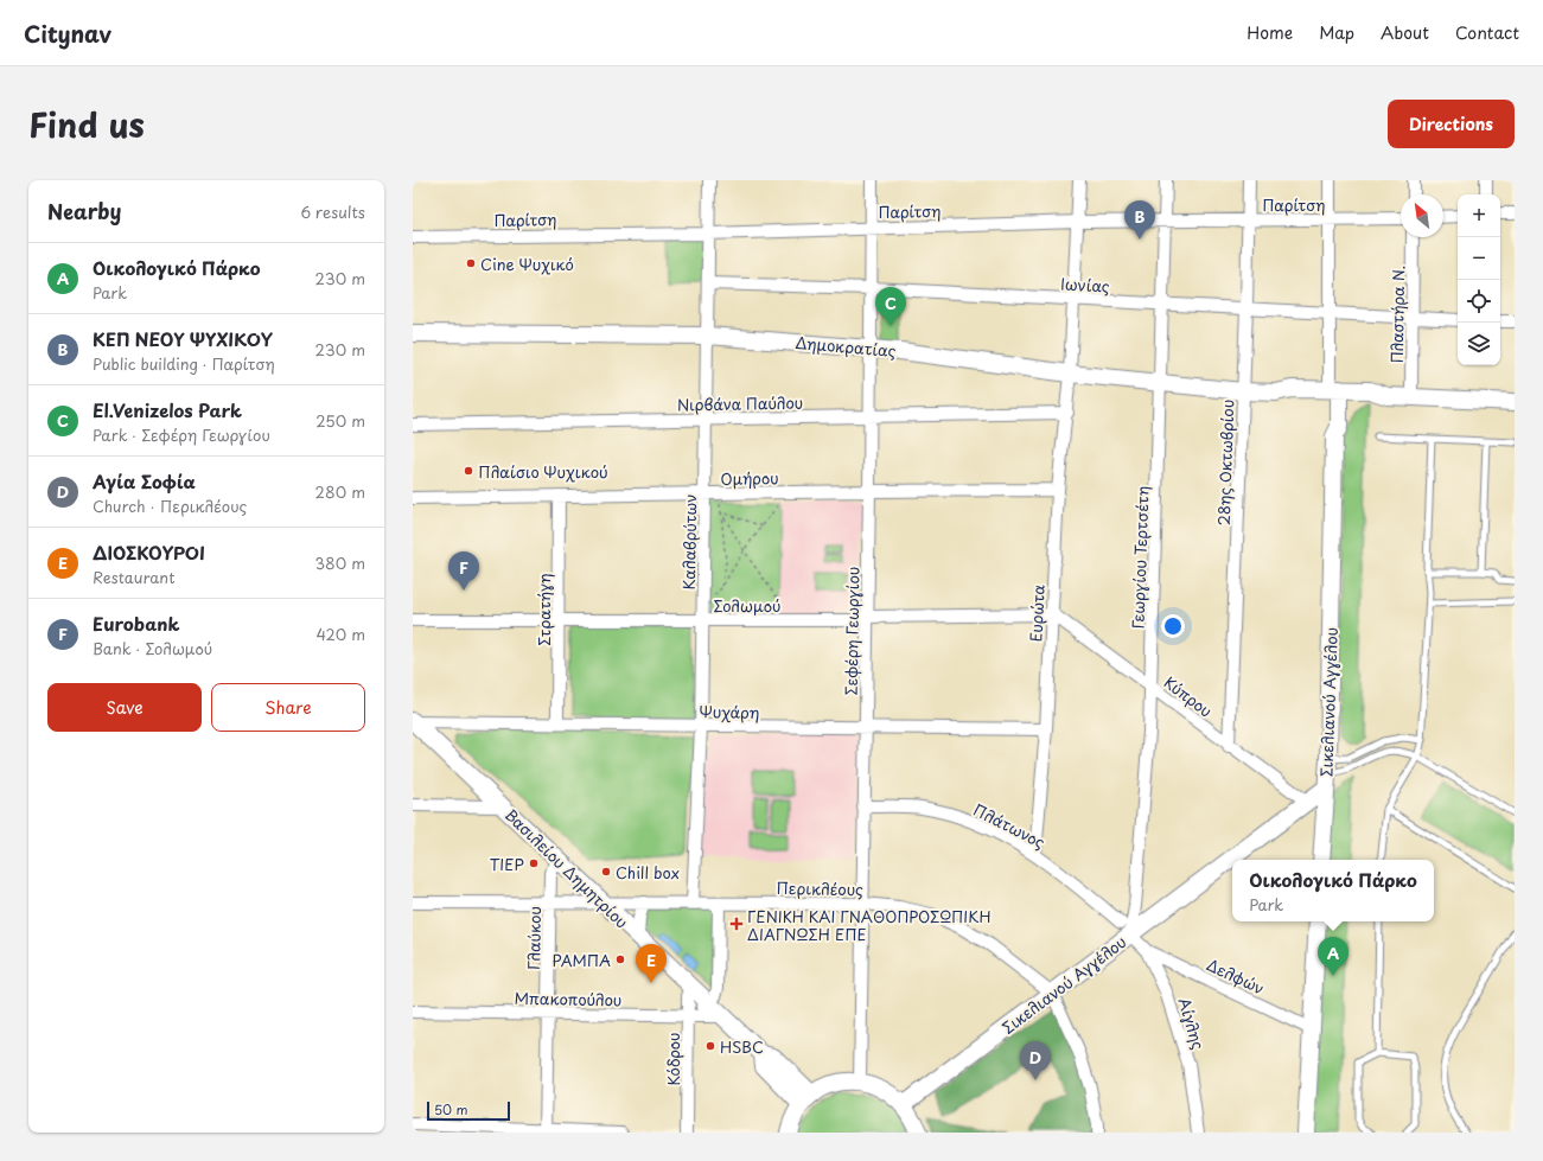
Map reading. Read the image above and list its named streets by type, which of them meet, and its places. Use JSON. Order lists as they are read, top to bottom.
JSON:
{
  "streets": {
    "street": [
      "Παρίτση",
      "Ιωνίας",
      "Πλαστήρα Ν.",
      "Δημοκρατίας",
      "Νιρβάνα Παύλου",
      "28ης Οκτωβρίου",
      "Ομήρου",
      "Καλαβρύτων",
      "Γεωργίου Τερτσέτη",
      "Σολωμού",
      "Στρατήγη",
      "Ευρώτα",
      "Σεφέρη Γεωργίου",
      "Κύπρου",
      "Σικελιανού Αγγέλου",
      "Ψυχάρη",
      "Πλάτωνος",
      "Βασιλείου Δημητρίου",
      "Περικλέους",
      "Γλαύκου",
      "Δελφών",
      "Μπακοπούλου",
      "Αίγλης",
      "Κόδρου"
    ]
  },
  "crossings": [
    ["Παρίτση", "28ης Οκτωβρίου"],
    ["Παρίτση", "Καλαβρύτων"],
    ["Παρίτση", "Γεωργίου Τερτσέτη"],
    ["Παρίτση", "Ευρώτα"],
    ["Παρίτση", "Σεφέρη Γεωργίου"],
    ["Ιωνίας", "Πλαστήρα Ν."],
    ["Ιωνίας", "28ης Οκτωβρίου"],
    ["Ιωνίας", "Καλαβρύτων"],
    ["Ιωνίας", "Γεωργίου Τερτσέτη"],
    ["Ιωνίας", "Ευρώτα"],
    ["Ιωνίας", "Σεφέρη Γεωργίου"],
    ["Πλαστήρα Ν.", "Δημοκρατίας"],
    ["Δημοκρατίας", "28ης Οκτωβρίου"],
    ["Δημοκρατίας", "Καλαβρύτων"],
    ["Δημοκρατίας", "Γεωργίου Τερτσέτη"],
    ["Δημοκρατίας", "Ευρώτα"],
    ["Δημοκρατίας", "Σεφέρη Γεωργίου"],
    ["Δημοκρατίας", "Σικελιανού Αγγέλου"],
    ["Νιρβάνα Παύλου", "Καλαβρύτων"],
    ["Νιρβάνα Παύλου", "Ευρώτα"],
    ["Νιρβάνα Παύλου", "Σεφέρη Γεωργίου"],
    ["28ης Οκτωβρίου", "Κύπρου"],
    ["Ομήρου", "Καλαβρύτων"],
    ["Ομήρου", "Στρατήγη"],
    ["Ομήρου", "Ευρώτα"],
    ["Ομήρου", "Σεφέρη Γεωργίου"],
    ["Καλαβρύτων", "Σολωμού"],
    ["Καλαβρύτων", "Ψυχάρη"],
    ["Καλαβρύτων", "Περικλέους"],
    ["Γεωργίου Τερτσέτη", "Κύπρου"],
    ["Γεωργίου Τερτσέτη", "Σικελιανού Αγγέλου"],
    ["Γεωργίου Τερτσέτη", "Πλάτωνος"],
    ["Γεωργίου Τερτσέτη", "Αίγλης"],
    ["Σολωμού", "Στρατήγη"],
    ["Σολωμού", "Ευρώτα"],
    ["Σολωμού", "Σεφέρη Γεωργίου"],
    ["Σολωμού", "Κύπρου"],
    ["Στρατήγη", "Ψυχάρη"],
    ["Ευρώτα", "Κύπρου"],
    ["Ευρώτα", "Ψυχάρη"],
    ["Ευρώτα", "Πλάτωνος"],
    ["Σεφέρη Γεωργίου", "Ψυχάρη"],
    ["Σεφέρη Γεωργίου", "Πλάτωνος"],
    ["Σεφέρη Γεωργίου", "Περικλέους"],
    ["Κύπρου", "Σικελιανού Αγγέλου"],
    ["Σικελιανού Αγγέλου", "Πλάτωνος"],
    ["Σικελιανού Αγγέλου", "Περικλέους"],
    ["Σικελιανού Αγγέλου", "Αίγλης"],
    ["Ψυχάρη", "Βασιλείου Δημητρίου"],
    ["Πλάτωνος", "Αίγλης"],
    ["Βασιλείου Δημητρίου", "Περικλέους"],
    ["Βασιλείου Δημητρίου", "Γλαύκου"],
    ["Βασιλείου Δημητρίου", "Μπακοπούλου"],
    ["Βασιλείου Δημητρίου", "Κόδρου"],
    ["Περικλέους", "Γλαύκου"],
    ["Γλαύκου", "Μπακοπούλου"],
    ["Δελφών", "Αίγλης"],
    ["Μπακοπούλου", "Κόδρου"]
  ],
  "places": {
    "other": [
      "Cine Ψυχικό",
      "Πλαίσιο Ψυχικού",
      "ΤΙΕΡ",
      "Chill box",
      "ΡΑΜΠΑ",
      "HSBC"
    ],
    "health": ["ΓΕΝΙΚΗ ΚΑΙ ΓΝΑΘΟΠΡΟΣΩΠΙΚΗ ΔΙΑΓΝΩΣΗ ΕΠΕ"]
  },
  "scale_bar": "50 m",
  "north": "top left",
  "page": {
    "header": "Citynav",
    "nav": [
      "Home",
      "Map",
      "About",
      "Contact"
    ],
    "title": "Find us",
    "buttons": [
      "Directions",
      ["Save", "Share"]
    ],
    "heading": ["Nearby", "6 results"],
    "map_buttons": ["+", "−"],
    "pins": [
      "B",
      "C",
      "F",
      "A",
      "E",
      "D"
    ],
    "list": [
      {
        "mark": "A",
        "name": "Οικολογικό Πάρκο",
        "note": "Park",
        "value": "230 m"
      },
      {
        "mark": "B",
        "name": "ΚΕΠ ΝΕΟΥ ΨΥΧΙΚΟΥ",
        "note": "Public building · Παρίτση",
        "value": "230 m"
      },
      {
        "mark": "C",
        "name": "El.Venizelos Park",
        "note": "Park · Σεφέρη Γεωργίου",
        "value": "250 m"
      },
      {
        "mark": "D",
        "name": "Αγία Σοφία",
        "note": "Church · Περικλέους",
        "value": "280 m"
      },
      {
        "mark": "E",
        "name": "ΔΙΟΣΚΟΥΡΟΙ",
        "note": "Restaurant",
        "value": "380 m"
      },
      {
        "mark": "F",
        "name": "Eurobank",
        "note": "Bank · Σολωμού",
        "value": "420 m"
      }
    ],
    "popup": ["Οικολογικό Πάρκο", "Park"],
    "scale": "50 m"
  }
}
